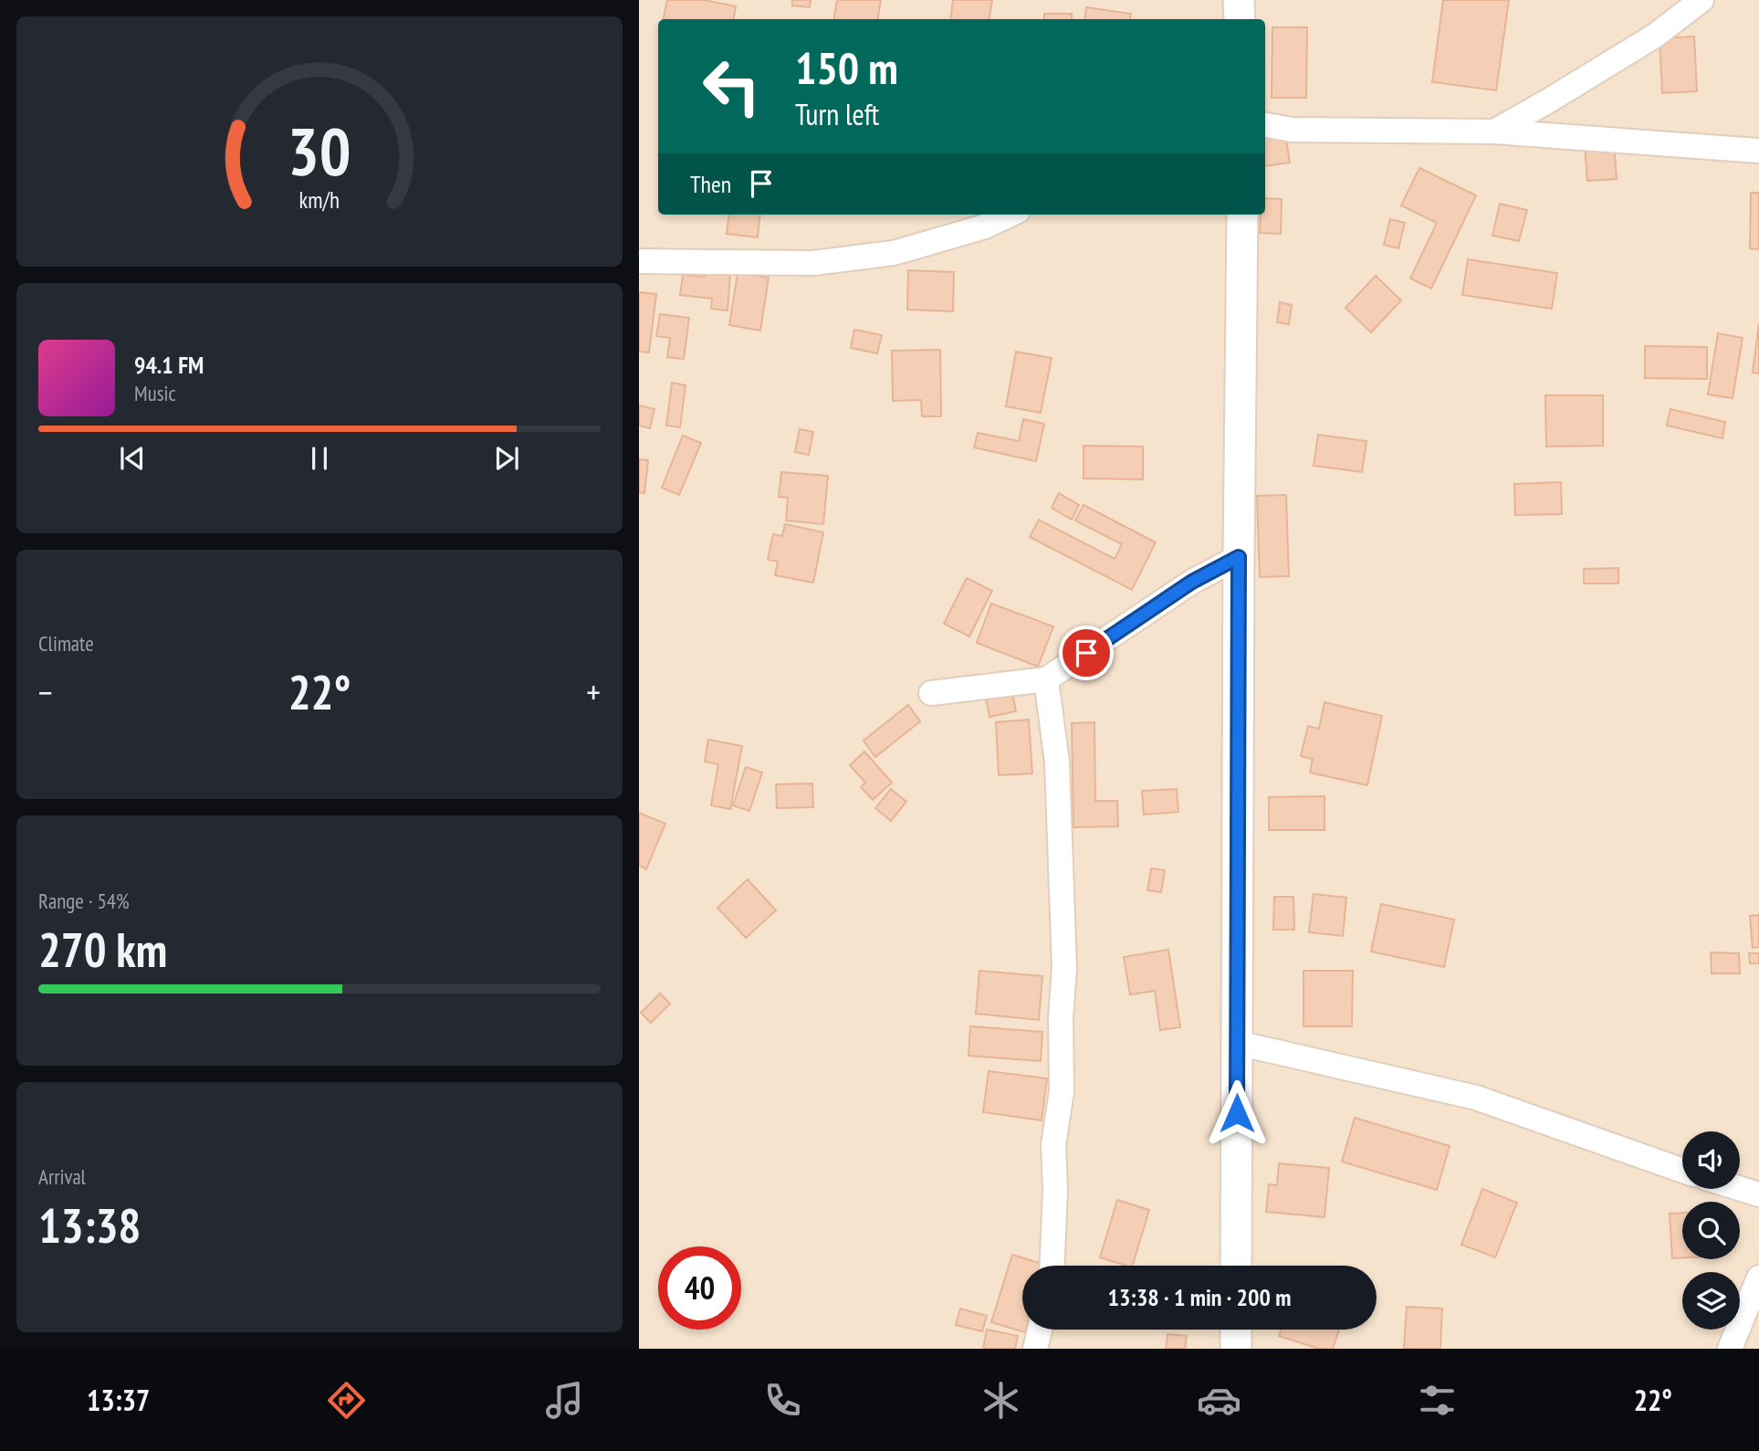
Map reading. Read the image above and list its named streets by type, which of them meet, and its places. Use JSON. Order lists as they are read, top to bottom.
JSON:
{
  "page": {
    "turn": ["150 m", "Turn left"],
    "then": "Then",
    "song": ["94.1 FM", "Music"],
    "tile": [
      "Climate",
      ["Range · 54%", "270 km"],
      ["Arrival", "13:38"]
    ],
    "heat": ["−", "22°", "+"],
    "limit": "40",
    "trip": "13:38 · 1 min · 200 m",
    "tabs": ["13:37", "22°"],
    "gauge": ["30", "km/h"]
  }
}
